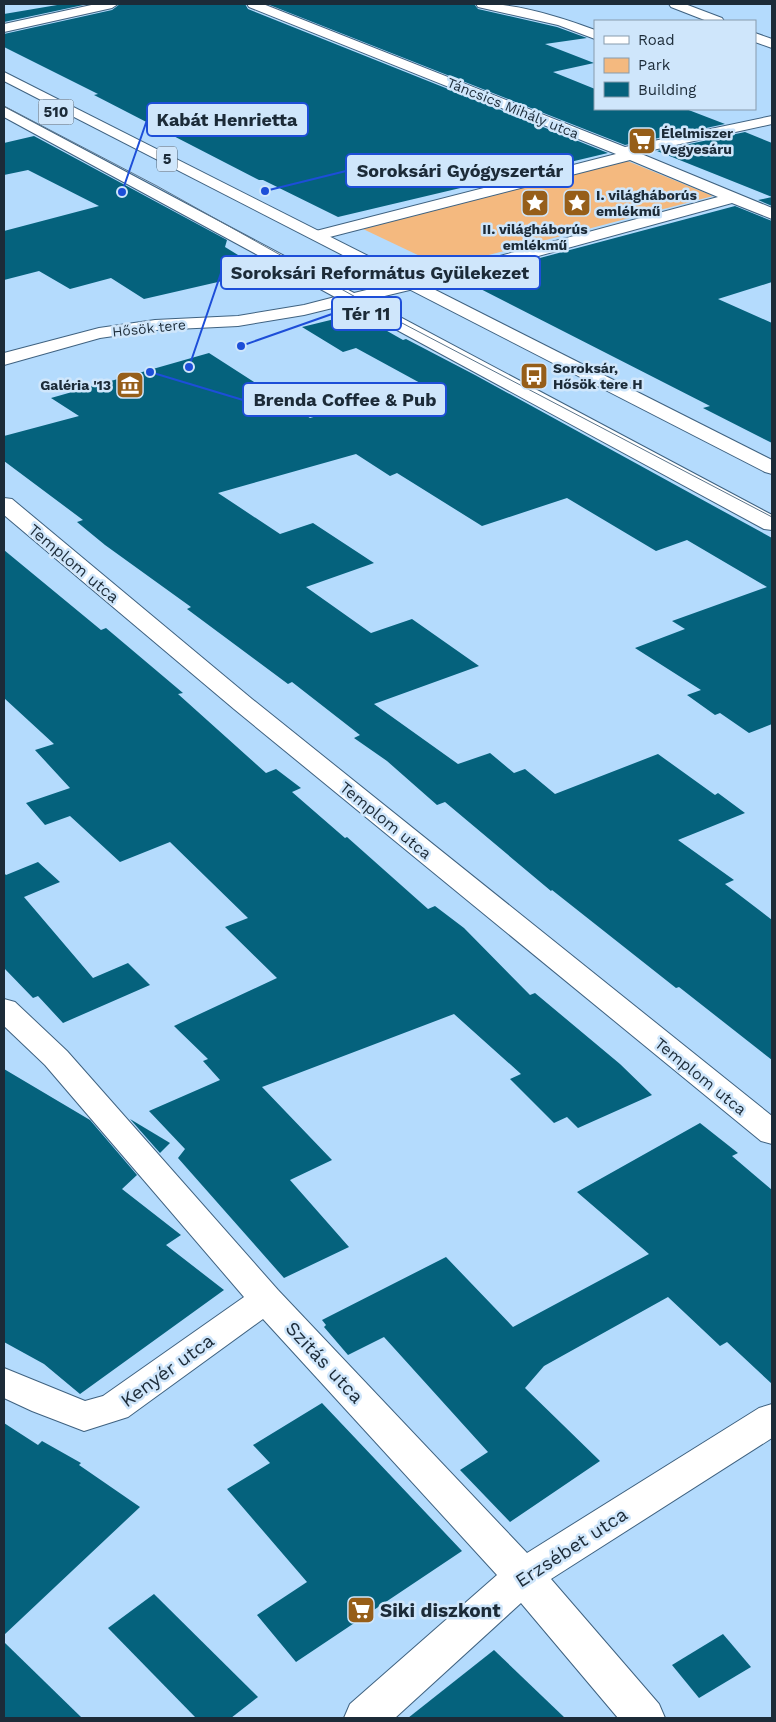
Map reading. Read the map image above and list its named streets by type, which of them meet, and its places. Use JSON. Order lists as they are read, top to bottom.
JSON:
{
  "streets": {
    "street": [
      "Táncsics Mihály utca",
      "510",
      "5",
      "Hősök tere",
      "Templom utca",
      "Szitás utca",
      "Kenyér utca",
      "Erzsébet utca"
    ]
  },
  "crossings": [
    ["Táncsics Mihály utca", "Hősök tere"],
    ["510", "5"],
    ["5", "Hősök tere"],
    ["Szitás utca", "Kenyér utca"],
    ["Szitás utca", "Erzsébet utca"]
  ],
  "places": {
    "supermarket": ["Élelmiszer Vegyesáru", "Siki diszkont"],
    "other": [
      "Soroksári Gyógyszertár",
      "Kabát Henrietta",
      "Tér 11",
      "Soroksári Református Gyülekezet",
      "Brenda Coffee & Pub"
    ],
    "place": ["II. világháborús emlékmű", "I. világháborús emlékmű"],
    "bus stop": ["Soroksár, Hősök tere H"],
    "museum": ["Galéria '13"]
  },
  "legend": ["Road", "Park", "Building"]
}
